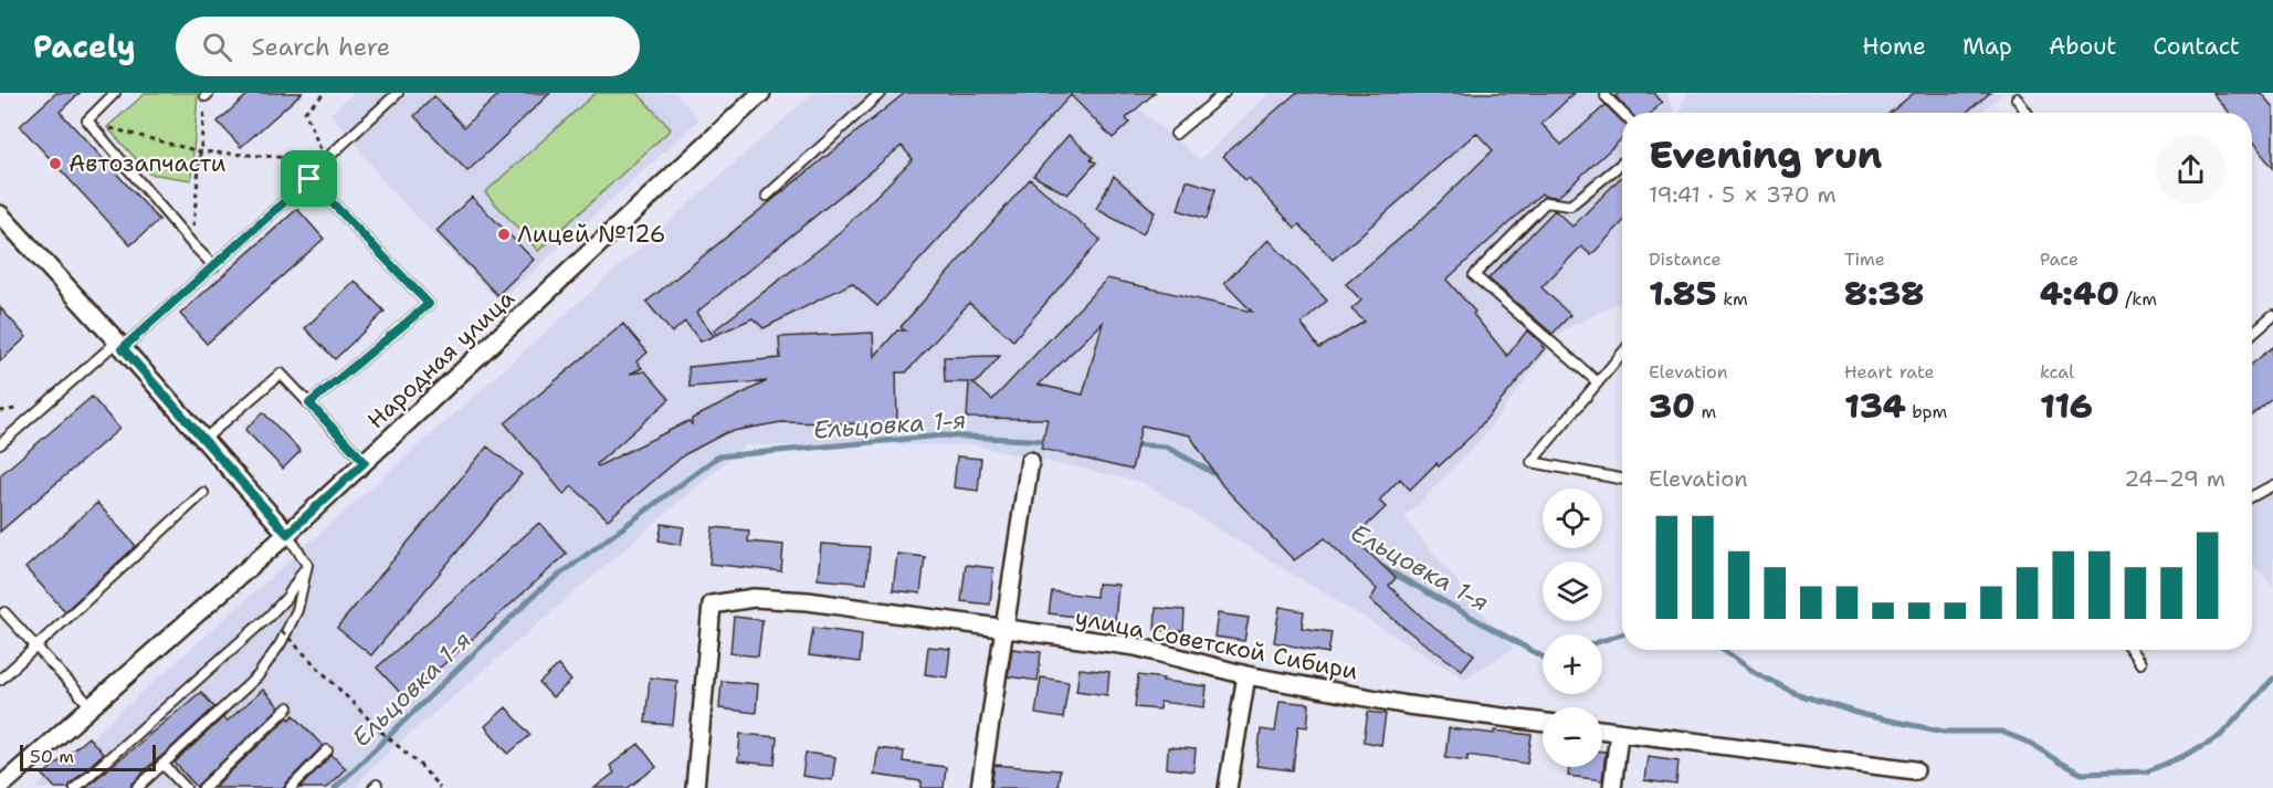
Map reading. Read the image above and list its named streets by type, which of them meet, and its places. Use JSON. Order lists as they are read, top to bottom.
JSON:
{
  "streets": {
    "street": ["Народная улица", "улица Советской Сибири"]
  },
  "water": ["Ельцовка 1-я"],
  "places": ["Автозапчасти", "Лицей №126"],
  "scale_bar": "50 m",
  "page": {
    "header": "Pacely",
    "search": "Search here",
    "nav": [
      "Home",
      "Map",
      "About",
      "Contact"
    ],
    "heading": ["Evening run", "19:41 · 5 × 370 m"],
    "stats": [
      ["Distance", "1.85 km"],
      ["Time", "8:38"],
      ["Pace", "4:40 /km"],
      ["Elevation", "30 m"],
      ["Heart rate", "134 bpm"],
      ["kcal", "116"]
    ],
    "chart": ["Elevation", "24–29 m"],
    "map_buttons": ["+", "−"],
    "scale": "50 m"
  }
}
